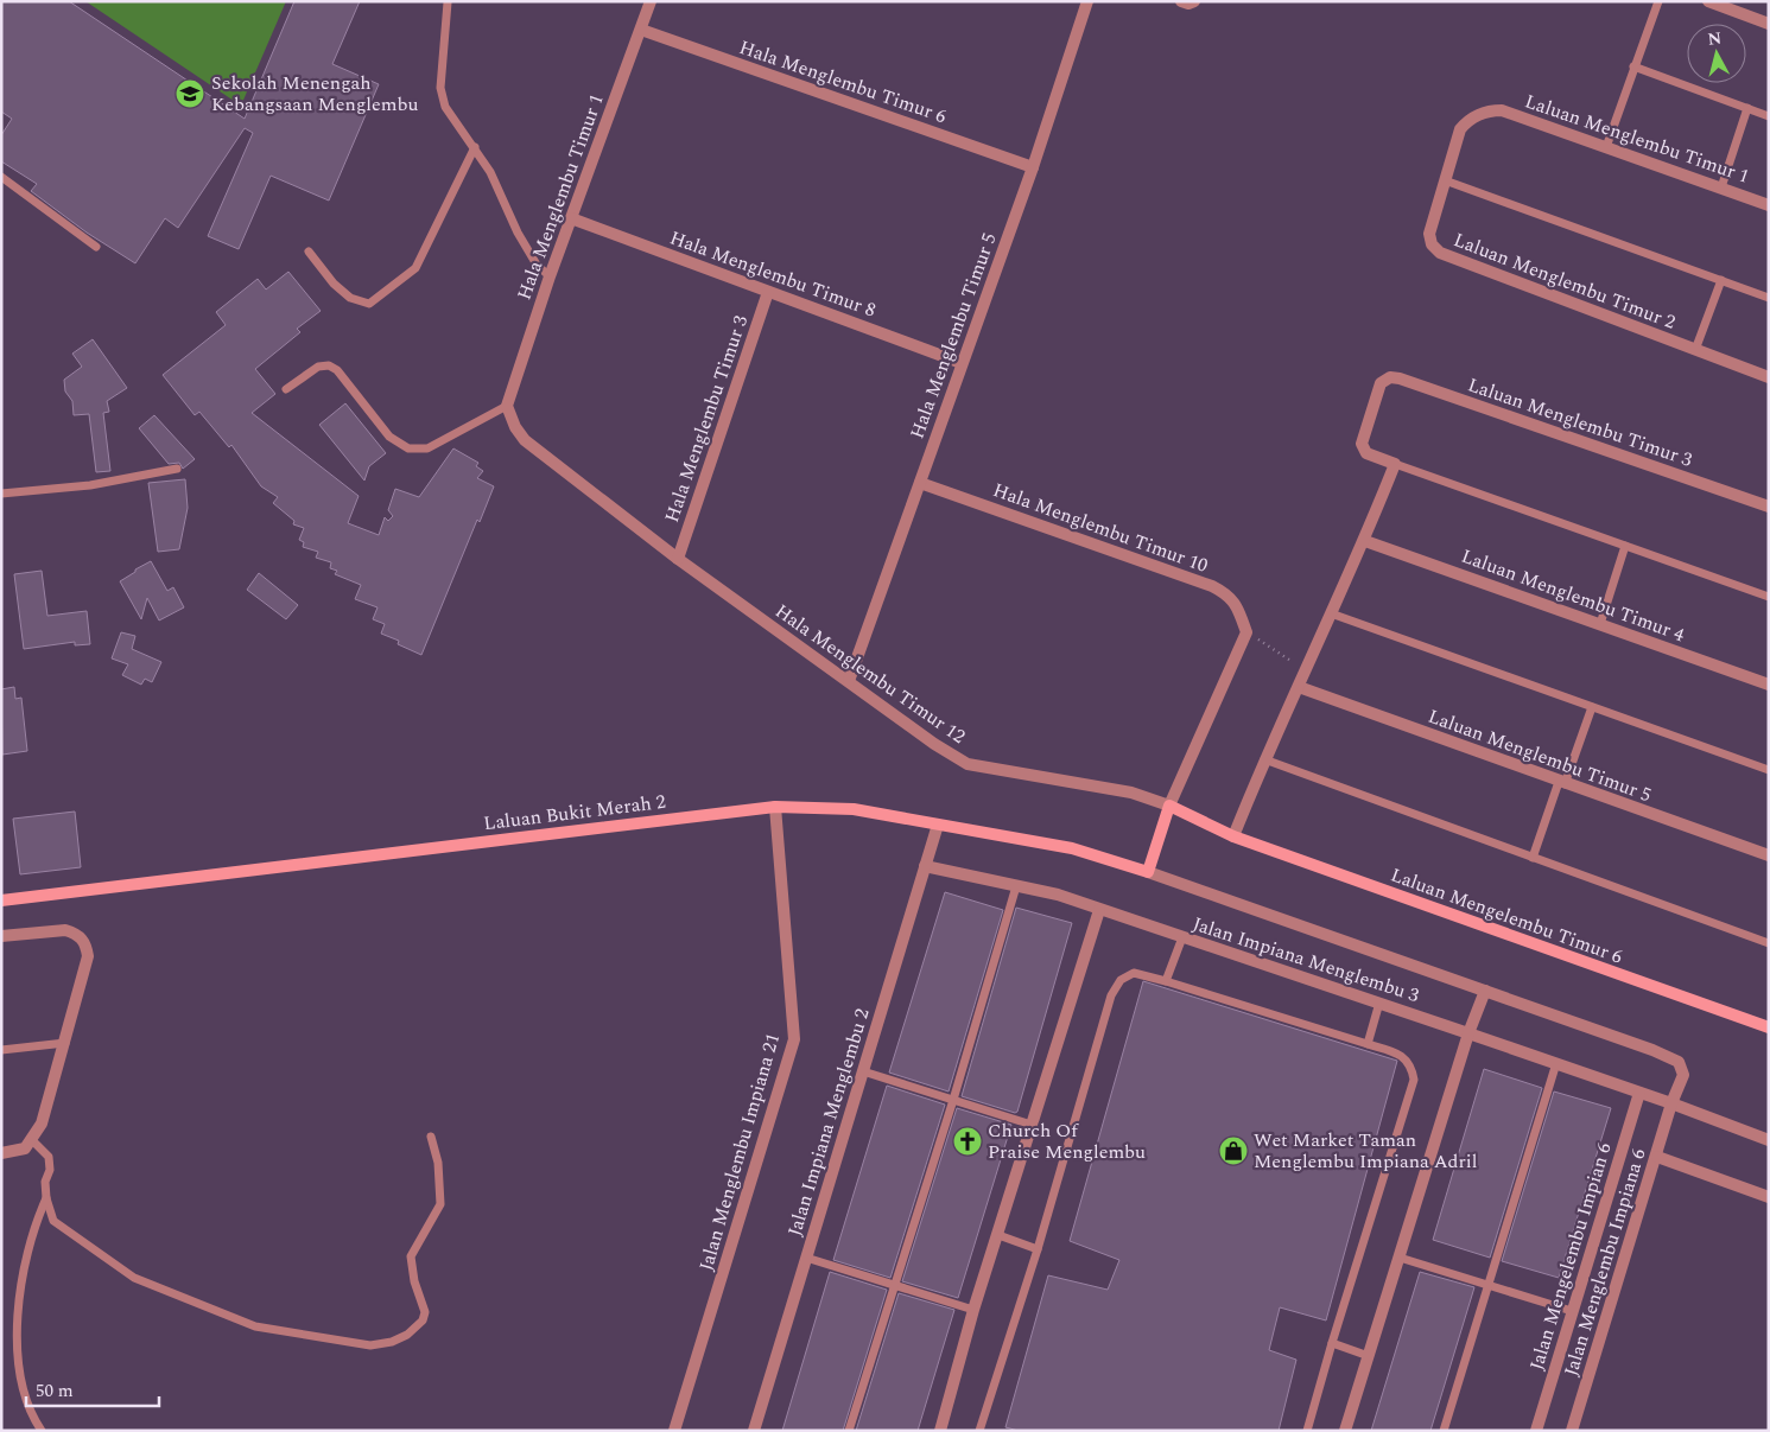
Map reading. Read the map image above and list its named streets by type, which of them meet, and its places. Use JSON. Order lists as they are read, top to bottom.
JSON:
{
  "streets": {
    "street": [
      "Hala Menglembu Timur 6",
      "Laluan Menglembu Timur 1",
      "Hala Menglembu Timur 1",
      "Hala Menglembu Timur 8",
      "Laluan Menglembu Timur 2",
      "Hala Menglembu Timur 5",
      "Hala Menglembu Timur 3",
      "Laluan Menglembu Timur 3",
      "Hala Menglembu Timur 10",
      "Laluan Menglembu Timur 4",
      "Hala Menglembu Timur 12",
      "Laluan Menglembu Timur 5",
      "Laluan Bukit Merah 2",
      "Laluan Mengelembu Timur 6",
      "Jalan Impiana Menglembu 3",
      "Jalan Impiana Menglembu 2",
      "Jalan Menglembu Impiana 21",
      "Jalan Mengelembu Impian 6",
      "Jalan Menglembu Impiana 6"
    ]
  },
  "crossings": [
    ["Hala Menglembu Timur 6", "Hala Menglembu Timur 1"],
    ["Hala Menglembu Timur 6", "Hala Menglembu Timur 5"],
    ["Laluan Menglembu Timur 1", "Laluan Menglembu Timur 2"],
    ["Hala Menglembu Timur 1", "Hala Menglembu Timur 8"],
    ["Hala Menglembu Timur 1", "Hala Menglembu Timur 12"],
    ["Hala Menglembu Timur 8", "Hala Menglembu Timur 5"],
    ["Hala Menglembu Timur 8", "Hala Menglembu Timur 3"],
    ["Hala Menglembu Timur 5", "Hala Menglembu Timur 10"],
    ["Hala Menglembu Timur 5", "Hala Menglembu Timur 12"],
    ["Hala Menglembu Timur 3", "Hala Menglembu Timur 12"],
    ["Hala Menglembu Timur 12", "Laluan Mengelembu Timur 6"],
    ["Laluan Bukit Merah 2", "Jalan Impiana Menglembu 2"],
    ["Laluan Bukit Merah 2", "Jalan Menglembu Impiana 21"],
    ["Laluan Bukit Merah 2", "Jalan Menglembu Impiana 6"],
    ["Jalan Impiana Menglembu 3", "Jalan Impiana Menglembu 2"],
    ["Jalan Impiana Menglembu 3", "Jalan Mengelembu Impian 6"],
    ["Jalan Impiana Menglembu 3", "Jalan Menglembu Impiana 6"]
  ],
  "places": {
    "school or university": ["Sekolah Menengah Kebangsaan Menglembu"],
    "church": ["Church Of Praise Menglembu"],
    "shop": ["Wet Market Taman Menglembu Impiana Adril"]
  },
  "scale_bar": "50 m",
  "north": "top"
}
